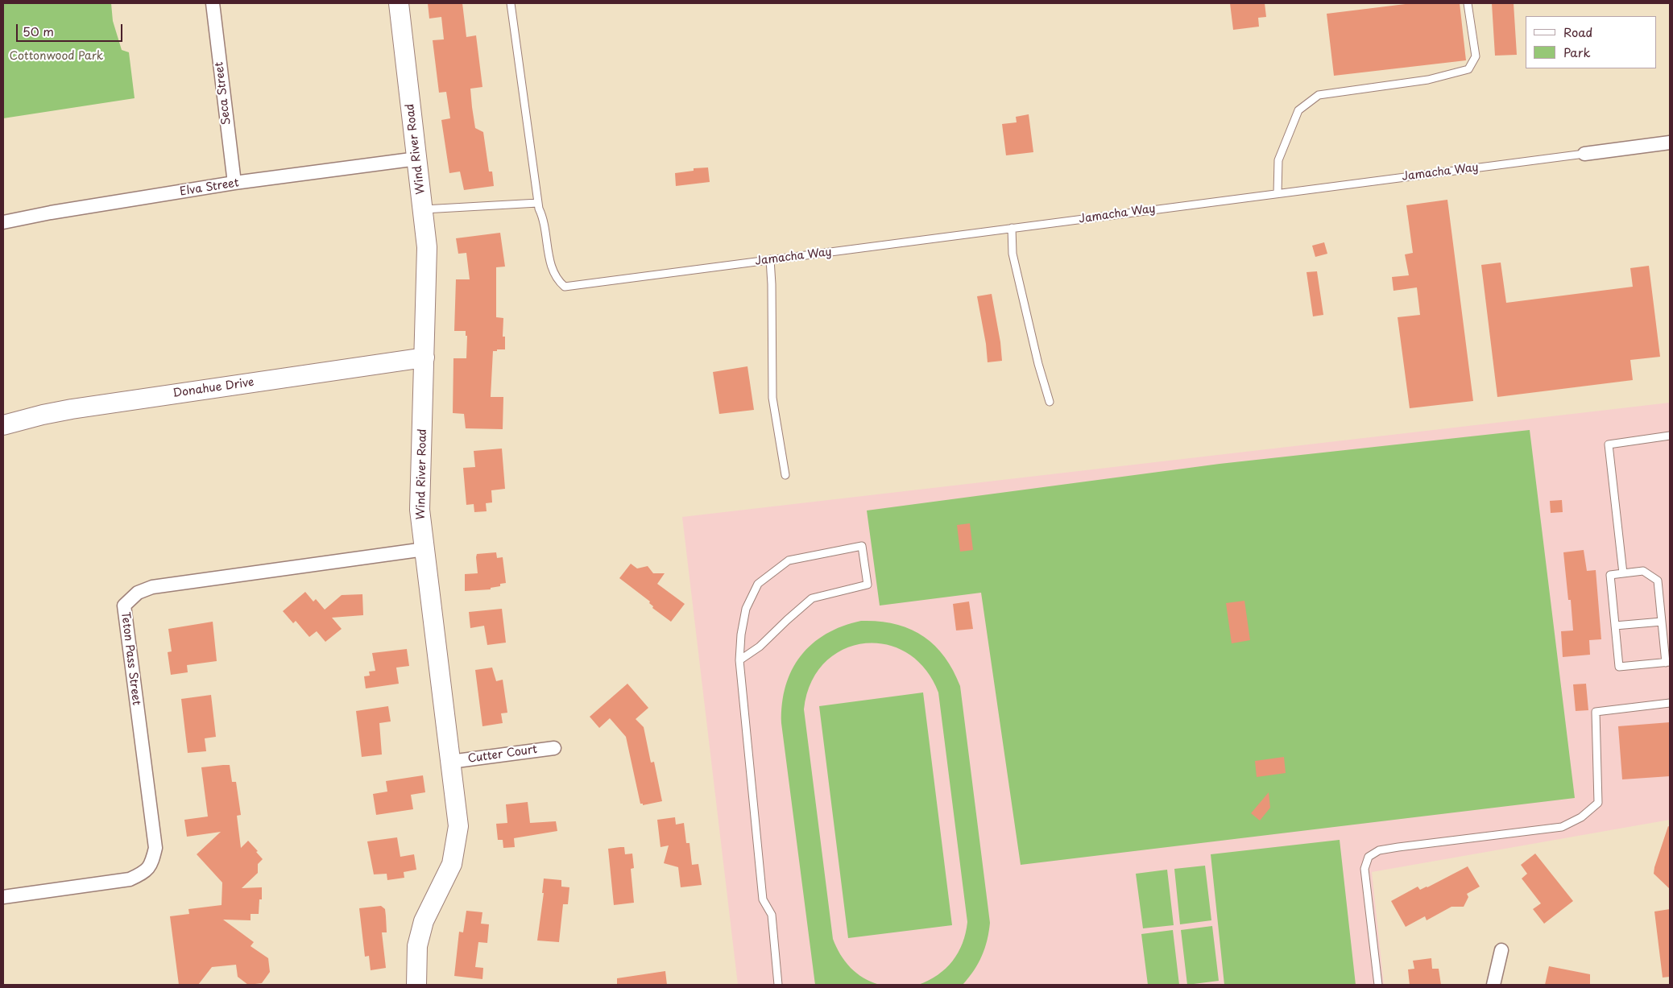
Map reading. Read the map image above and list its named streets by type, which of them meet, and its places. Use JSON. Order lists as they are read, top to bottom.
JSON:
{
  "streets": {
    "street": [
      "Seca Street",
      "Wind River Road",
      "Jamacha Way",
      "Elva Street",
      "Donahue Drive",
      "Teton Pass Street",
      "Cutter Court"
    ]
  },
  "crossings": [
    ["Seca Street", "Elva Street"],
    ["Wind River Road", "Elva Street"],
    ["Wind River Road", "Donahue Drive"],
    ["Wind River Road", "Teton Pass Street"],
    ["Wind River Road", "Cutter Court"]
  ],
  "parks": ["Cottonwood Park"],
  "legend": ["Road", "Park"],
  "scale_bar": "50 m"
}
